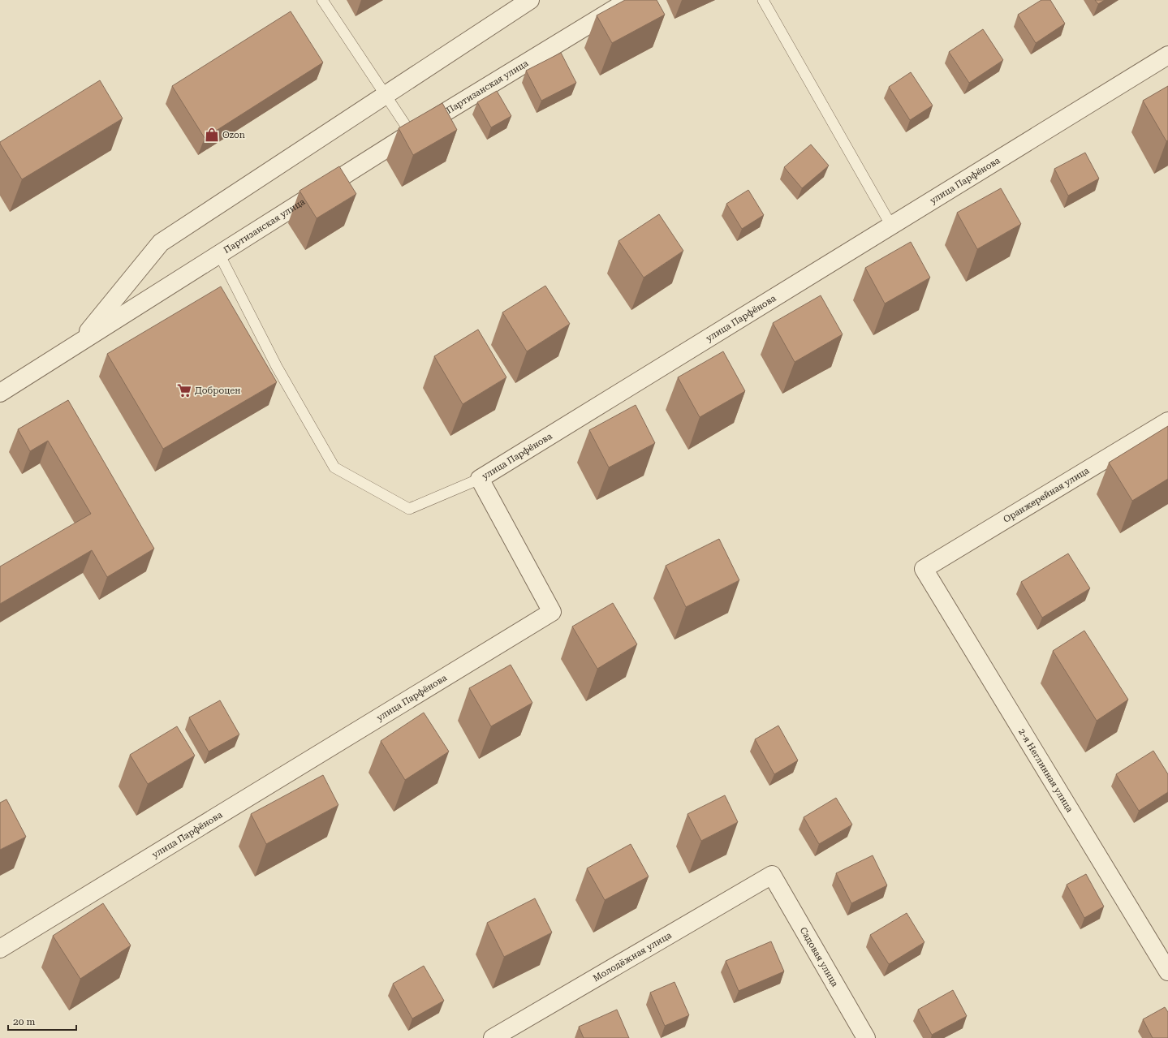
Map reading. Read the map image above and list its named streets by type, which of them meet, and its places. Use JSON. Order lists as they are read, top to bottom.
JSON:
{
  "streets": {
    "street": [
      "Партизанская улица",
      "улица Парфёнова",
      "Оранжерейная улица",
      "2-я Неглинная улица",
      "Молодёжная улица",
      "Садовая улица"
    ]
  },
  "crossings": [
    ["Оранжерейная улица", "2-я Неглинная улица"],
    ["Молодёжная улица", "Садовая улица"]
  ],
  "places": {
    "shop": ["Ozon"],
    "supermarket": ["Доброцен"]
  },
  "scale_bar": "20 m"
}
